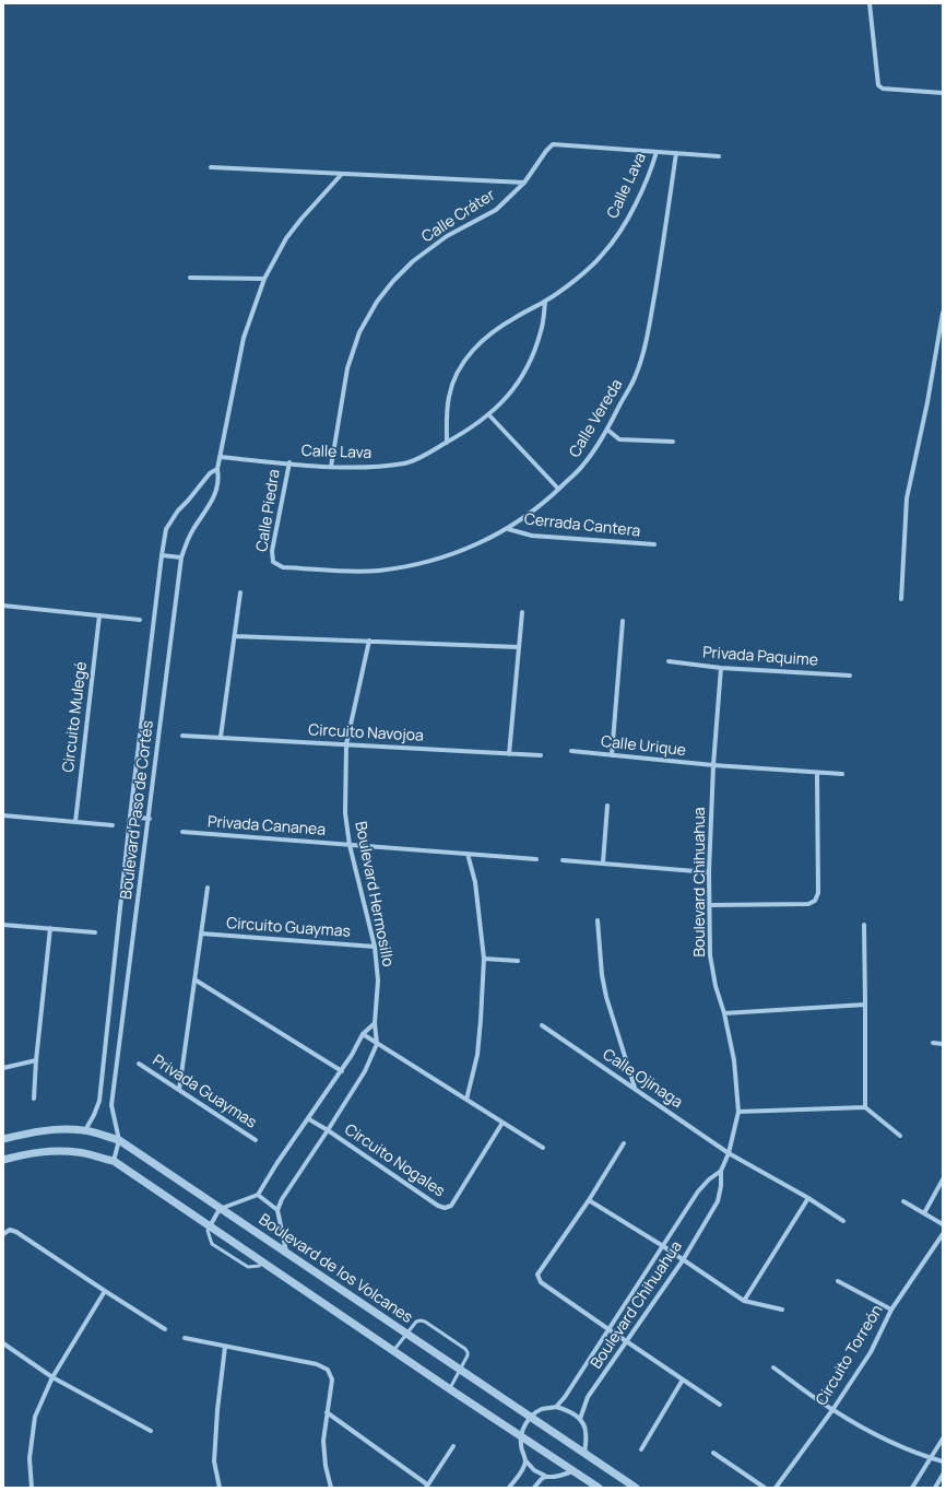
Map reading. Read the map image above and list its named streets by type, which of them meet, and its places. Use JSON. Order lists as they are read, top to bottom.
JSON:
{
  "streets": {
    "street": [
      "Calle Lava",
      "Calle Cráter",
      "Calle Vereda",
      "Calle Piedra",
      "Cerrada Cantera",
      "Privada Paquime",
      "Circuito Mulegé",
      "Circuito Navojoa",
      "Calle Urique",
      "Boulevard Paso de Cortés",
      "Privada Cananea",
      "Boulevard Chihuahua",
      "Boulevard Hermosillo",
      "Circuito Guaymas",
      "Calle Ojinaga",
      "Privada Guaymas",
      "Circuito Nogales",
      "Boulevard de los Volcanes",
      "Circuito Torreón"
    ]
  },
  "crossings": [
    ["Calle Lava", "Calle Cráter"],
    ["Calle Lava", "Calle Piedra"],
    ["Calle Lava", "Boulevard Paso de Cortés"],
    ["Calle Cráter", "Calle Vereda"],
    ["Calle Vereda", "Calle Piedra"],
    ["Calle Vereda", "Cerrada Cantera"],
    ["Privada Paquime", "Boulevard Chihuahua"],
    ["Circuito Navojoa", "Boulevard Hermosillo"],
    ["Calle Urique", "Boulevard Chihuahua"],
    ["Boulevard Paso de Cortés", "Boulevard de los Volcanes"],
    ["Privada Cananea", "Boulevard Hermosillo"],
    ["Boulevard Chihuahua", "Calle Ojinaga"],
    ["Boulevard Hermosillo", "Circuito Guaymas"]
  ]
}
